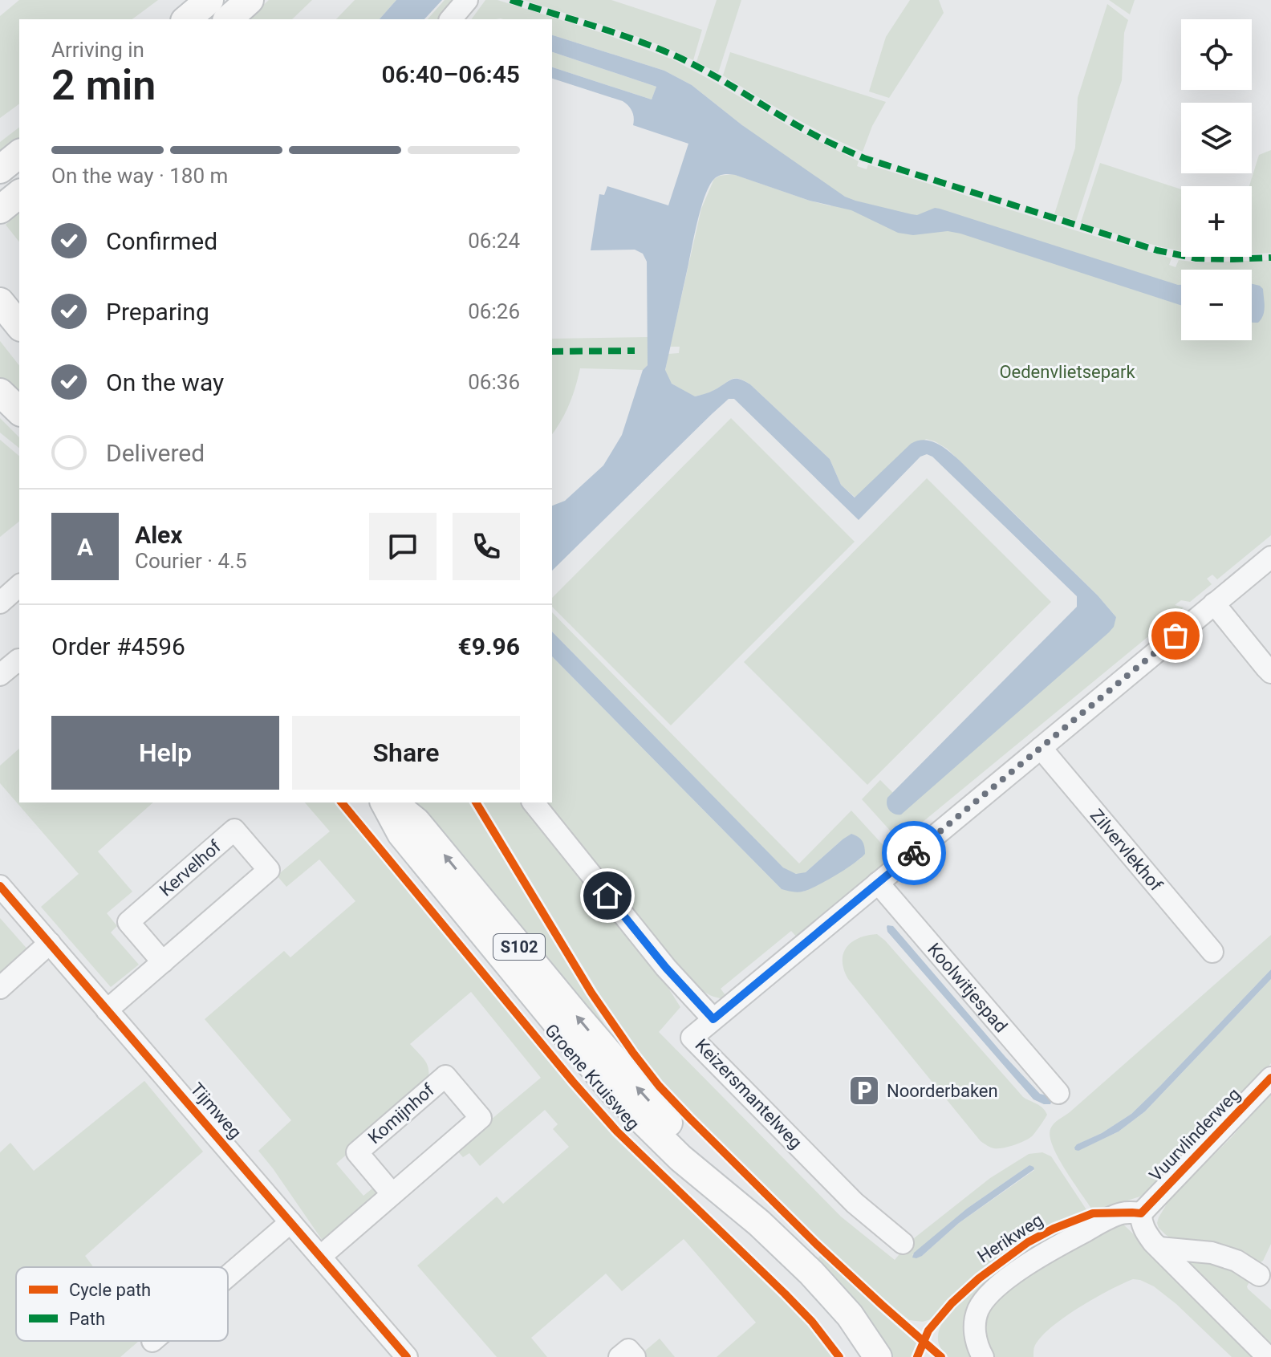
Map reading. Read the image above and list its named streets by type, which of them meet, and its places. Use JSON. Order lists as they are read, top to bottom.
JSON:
{
  "streets": {
    "main road": ["S102", "Groene Kruisweg"],
    "street": [
      "Zilvervlekhof",
      "Kervelhof",
      "Koolwitjespad",
      "Keizersmantelweg",
      "Tijmweg",
      "Komijnhof",
      "Vuurvlinderweg",
      "Herikweg"
    ]
  },
  "crossings": [
    ["Zilvervlekhof", "Keizersmantelweg"],
    ["Kervelhof", "Tijmweg"],
    ["Koolwitjespad", "Keizersmantelweg"],
    ["Tijmweg", "Komijnhof"],
    ["Vuurvlinderweg", "Herikweg"]
  ],
  "parks": ["Oedenvlietsepark"],
  "places": {
    "parking": ["Noorderbaken"]
  },
  "legend": ["Cycle path", "Path"],
  "page": {
    "map_buttons": ["+", "−"],
    "heading": ["2 min", "Arriving in", "06:40–06:45"],
    "panel": [
      "Alex",
      "Courier · 4.5",
      "Order #4596",
      "€9.96"
    ],
    "bar": "On the way · 180 m",
    "list": [
      ["Confirmed", "06:24"],
      ["Preparing", "06:26"],
      ["On the way", "06:36"],
      "Delivered"
    ],
    "round": "A",
    "buttons": ["Help", "Share"]
  }
}
